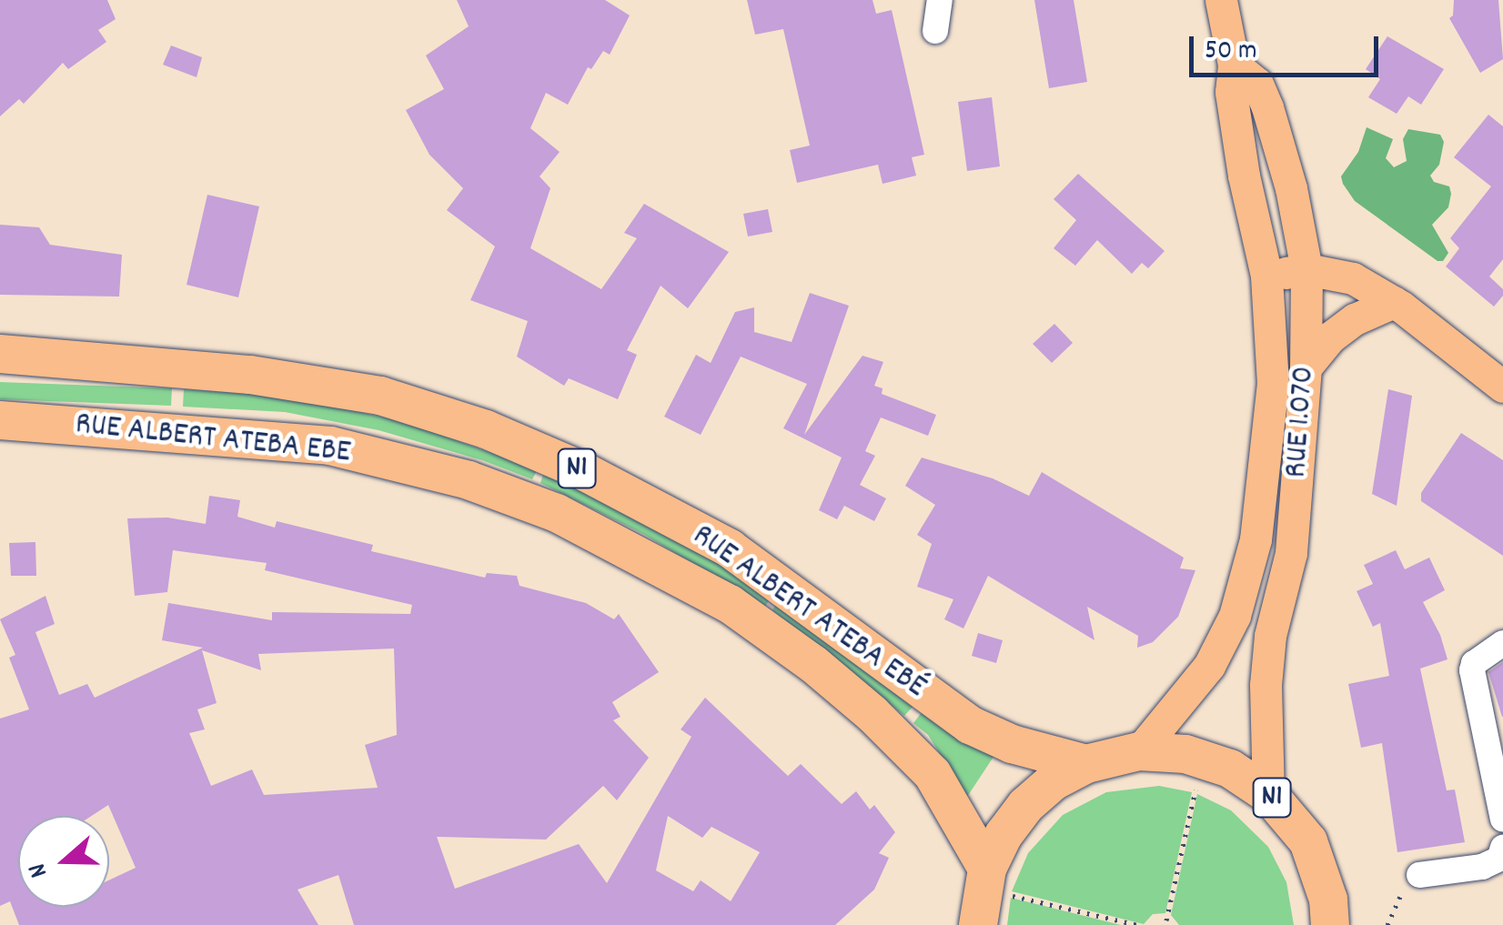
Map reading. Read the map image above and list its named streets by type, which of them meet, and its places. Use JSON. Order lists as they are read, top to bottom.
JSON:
{
  "streets": {
    "highway": ["RUE ALBERT ATEBA EBE", "N1", "RUE ALBERT ATEBA EBÉ"],
    "main road": ["RUE 1.070"]
  },
  "crossings": [
    ["RUE 1.070", "N1"],
    ["RUE ALBERT ATEBA EBE", "N1"],
    ["N1", "RUE ALBERT ATEBA EBÉ"]
  ],
  "scale_bar": "50 m",
  "north": "left"
}
